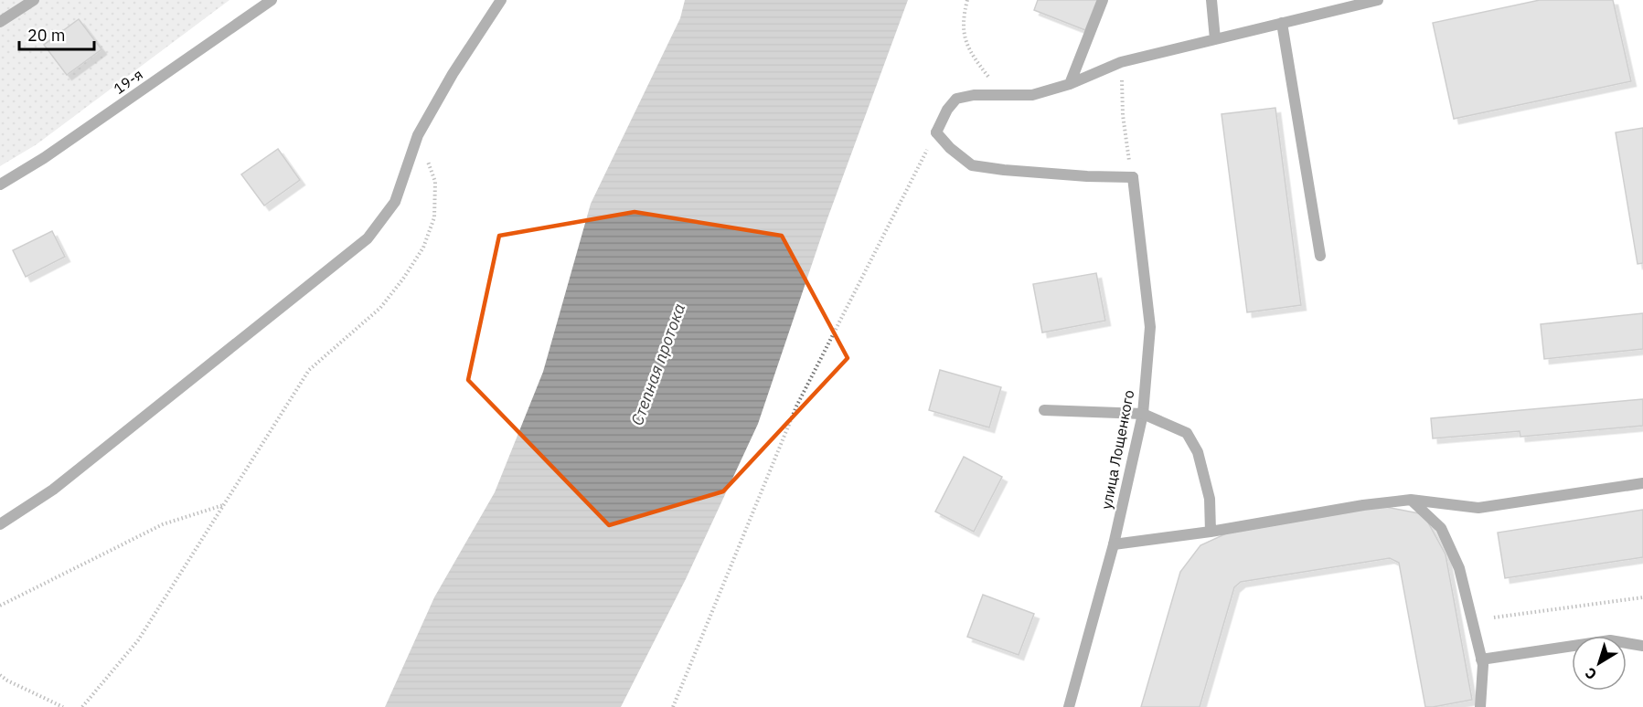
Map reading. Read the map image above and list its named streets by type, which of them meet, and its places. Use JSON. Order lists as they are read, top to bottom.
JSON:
{
  "streets": {
    "street": ["19-я", "улица Лощенкого"]
  },
  "water": ["Степная протока"],
  "scale_bar": "20 m",
  "north": "bottom left"
}
